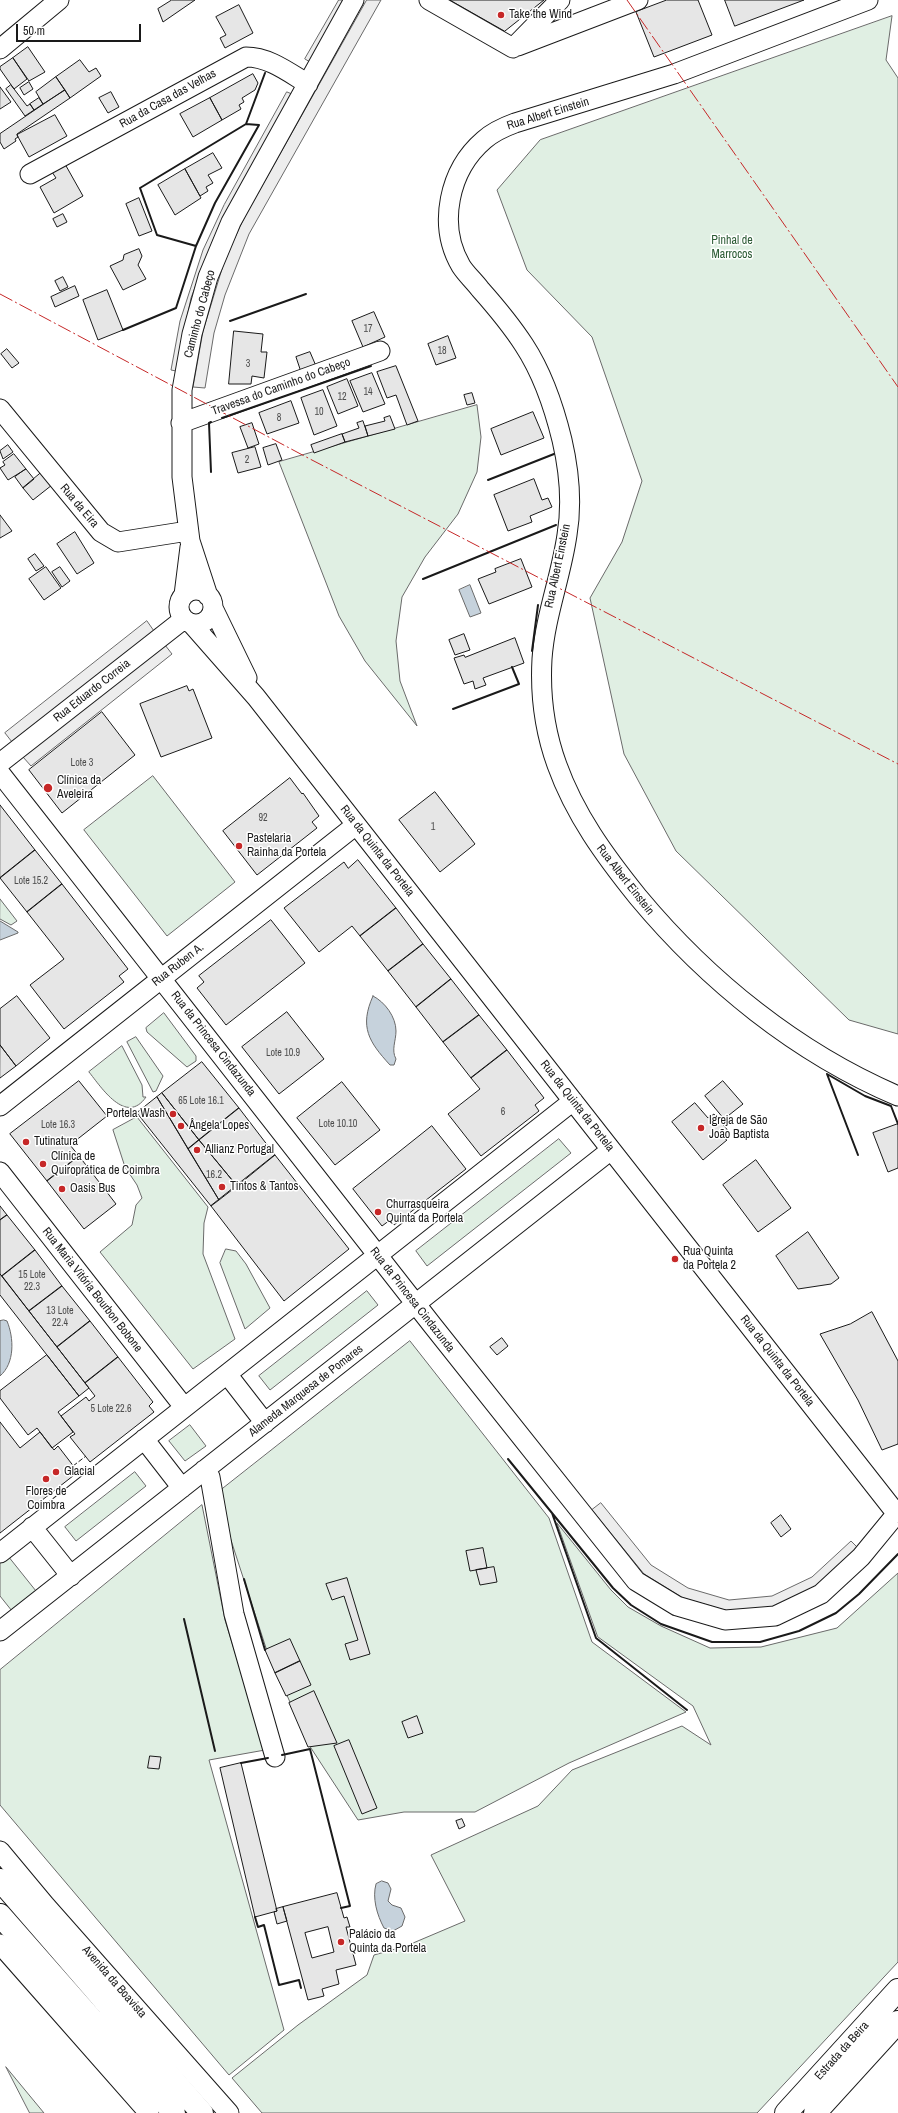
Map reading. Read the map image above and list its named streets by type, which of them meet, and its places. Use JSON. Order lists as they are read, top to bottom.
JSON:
{
  "streets": {
    "main road": ["Avenida da Boavista", "Estrada da Beira"],
    "street": [
      "Rua da Casa das Velhas",
      "Rua Albert Einstein",
      "Caminho do Cabeço",
      "Travessa do Caminho do Cabeço",
      "Rua da Eira",
      "Rua Eduardo Correia",
      "Rua da Quinta da Portela",
      "Rua Ruben A.",
      "Rua da Princesa Cindazunda",
      "Rua Maria Vitória Bourbon Bobone",
      "Alameda Marquesa de Pomares"
    ]
  },
  "crossings": [
    ["Rua da Casa das Velhas", "Caminho do Cabeço"],
    ["Caminho do Cabeço", "Travessa do Caminho do Cabeço"],
    ["Caminho do Cabeço", "Rua da Eira"],
    ["Caminho do Cabeço", "Rua Eduardo Correia"],
    ["Caminho do Cabeço", "Rua da Quinta da Portela"],
    ["Rua Eduardo Correia", "Rua da Quinta da Portela"],
    ["Rua da Quinta da Portela", "Rua Ruben A."],
    ["Rua da Quinta da Portela", "Rua da Princesa Cindazunda"],
    ["Rua da Quinta da Portela", "Alameda Marquesa de Pomares"],
    ["Rua Ruben A.", "Rua da Princesa Cindazunda"],
    ["Rua da Princesa Cindazunda", "Alameda Marquesa de Pomares"]
  ],
  "parks": ["Pinhal de Marrocos"],
  "places": [
    "Take the Wind",
    "Clínica da Aveleira",
    "Pastelaria Rainha da Portela",
    "Portela Wash",
    "Ângela Lopes",
    "Igreja de São João Baptista",
    "Tutinatura",
    "Allianz Portugal",
    "Clínica de Quiroprática de Coimbra",
    "Tintos & Tantos",
    "Oasis Bus",
    "Churrasqueira Quinta da Portela",
    "Rua Quinta da Portela 2",
    "Glacial",
    "Flores de Coimbra",
    "Palácio da Quinta da Portela"
  ],
  "house_numbers": [
    "17",
    "18",
    "3",
    "14",
    "12",
    "10",
    "8",
    "2",
    "Lote 3",
    "92",
    "1",
    "Lote 15.2",
    "Lote 10.9",
    "65 Lote 16.1",
    "6",
    "Lote 10.10",
    "Lote 16.3",
    "16.2",
    "15 Lote 22.3",
    "13 Lote 22.4",
    "5 Lote 22.6"
  ],
  "scale_bar": "50 m"
}
